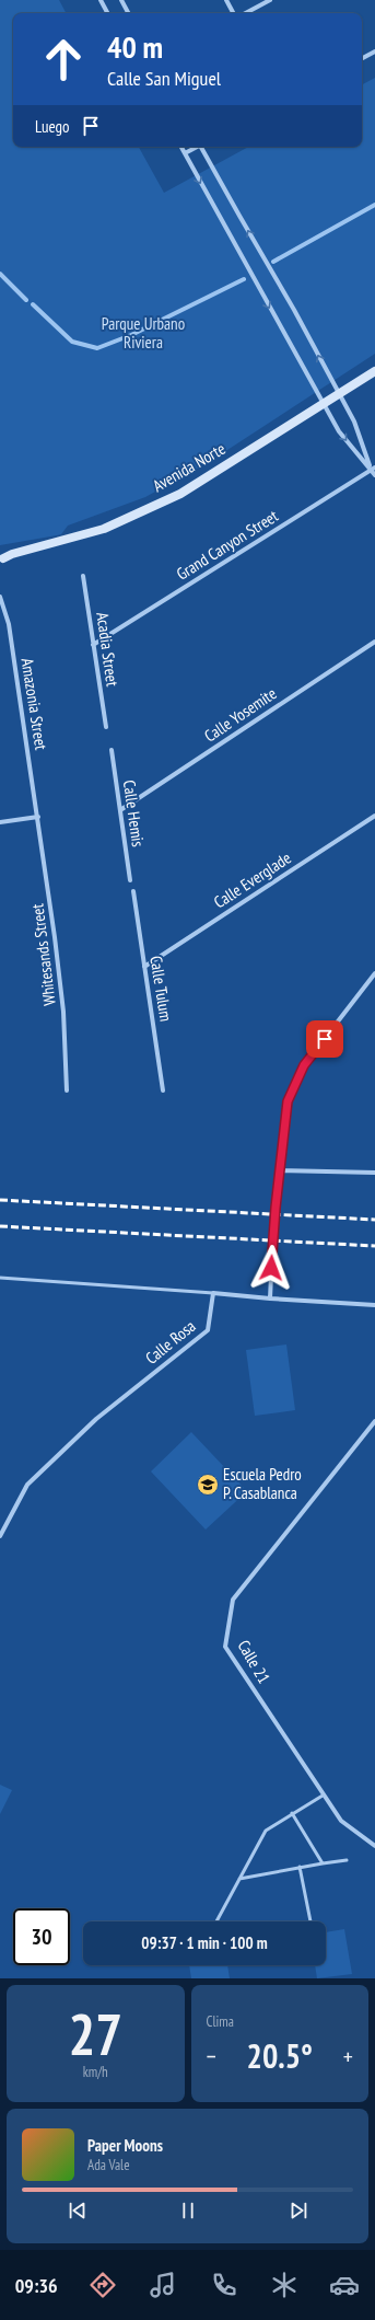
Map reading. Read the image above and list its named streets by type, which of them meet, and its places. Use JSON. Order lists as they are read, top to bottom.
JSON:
{
  "streets": {
    "street": [
      "Avenida Norte",
      "Grand Canyon Street",
      "Acadia Street",
      "Amazonia Street",
      "Calle Yosemite",
      "Calle Hemis",
      "Calle Everglade",
      "Whitesands Street",
      "Calle Tulum",
      "Calle Rosa",
      "Calle 21"
    ]
  },
  "crossings": [
    ["Grand Canyon Street", "Acadia Street"],
    ["Amazonia Street", "Whitesands Street"],
    ["Calle Yosemite", "Calle Hemis"],
    ["Calle Everglade", "Calle Tulum"]
  ],
  "parks": ["Parque Urbano Riviera"],
  "places": {
    "school or university": ["Escuela Pedro P. Casablanca"]
  },
  "page": {
    "turn": ["40 m", "Calle San Miguel"],
    "then": "Luego",
    "limit": "30",
    "trip": "09:37 · 1 min · 100 m",
    "tile": [
      ["27", "km/h"],
      "Clima"
    ],
    "heat": ["−", "20.5°", "+"],
    "song": ["Paper Moons", "Ada Vale"],
    "tabs": "09:36"
  }
}
